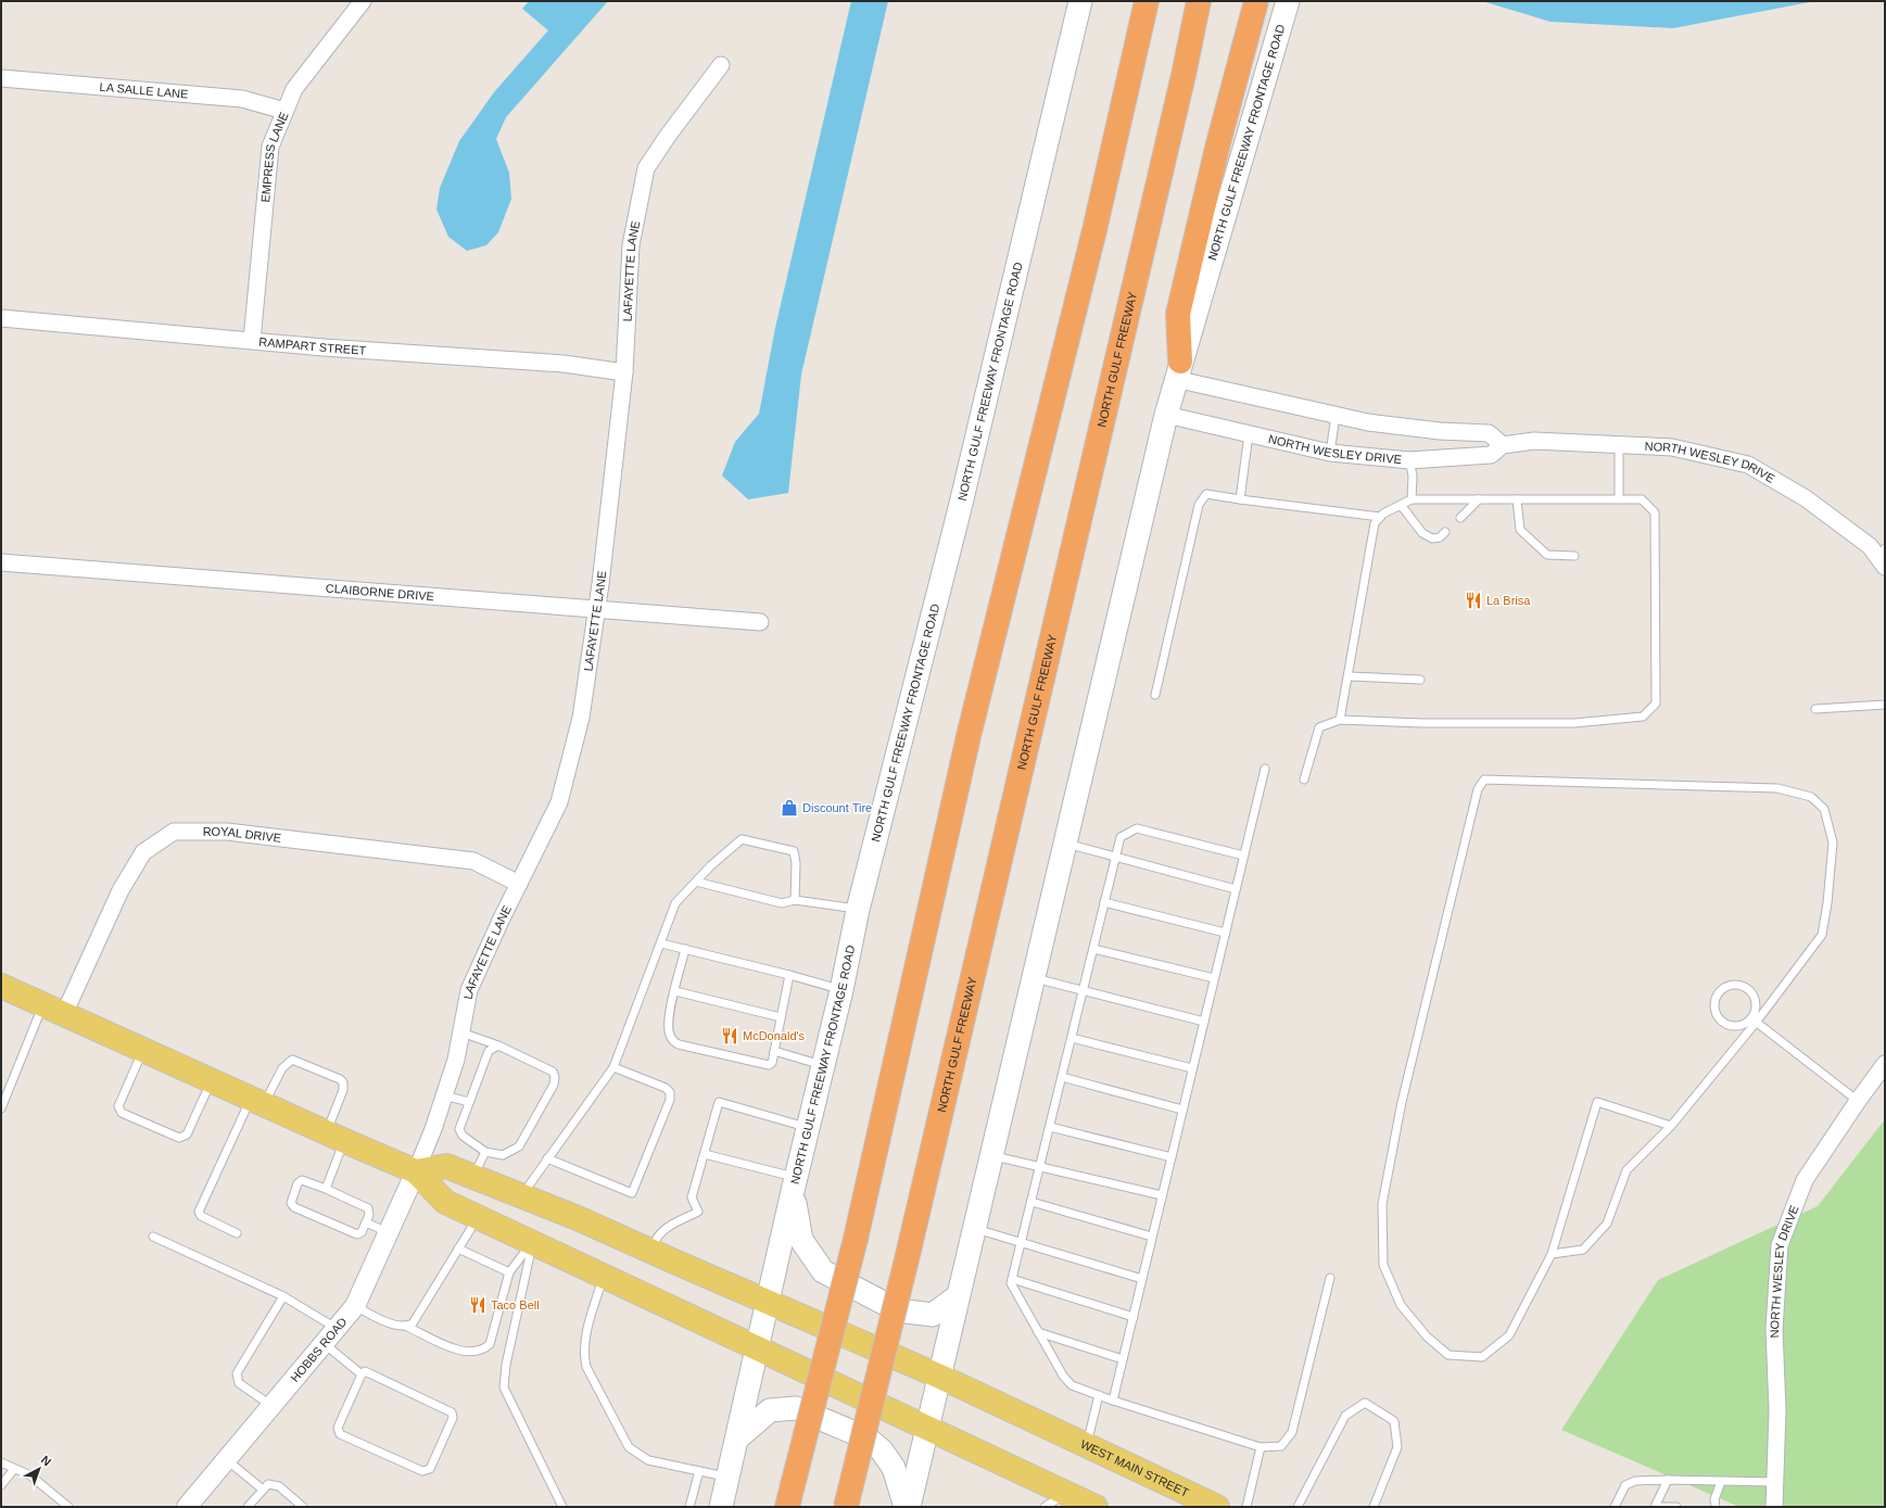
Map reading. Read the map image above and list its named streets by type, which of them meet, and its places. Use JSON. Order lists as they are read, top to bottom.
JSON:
{
  "streets": {
    "highway": ["NORTH GULF FREEWAY"],
    "main road": ["NORTH GULF FREEWAY FRONTAGE ROAD", "WEST MAIN STREET"],
    "street": [
      "LA SALLE LANE",
      "EMPRESS LANE",
      "LAFAYETTE LANE",
      "RAMPART STREET",
      "NORTH WESLEY DRIVE",
      "CLAIBORNE DRIVE",
      "ROYAL DRIVE",
      "HOBBS ROAD"
    ]
  },
  "crossings": [
    ["LA SALLE LANE", "EMPRESS LANE"],
    ["NORTH GULF FREEWAY FRONTAGE ROAD", "NORTH WESLEY DRIVE"],
    ["NORTH GULF FREEWAY FRONTAGE ROAD", "WEST MAIN STREET"],
    ["EMPRESS LANE", "RAMPART STREET"],
    ["LAFAYETTE LANE", "RAMPART STREET"],
    ["LAFAYETTE LANE", "CLAIBORNE DRIVE"],
    ["LAFAYETTE LANE", "ROYAL DRIVE"],
    ["LAFAYETTE LANE", "HOBBS ROAD"],
    ["LAFAYETTE LANE", "WEST MAIN STREET"],
    ["HOBBS ROAD", "WEST MAIN STREET"]
  ],
  "places": {
    "restaurant": ["La Brisa", "McDonald's", "Taco Bell"],
    "shop": ["Discount Tire"]
  },
  "north": "top right"
}
